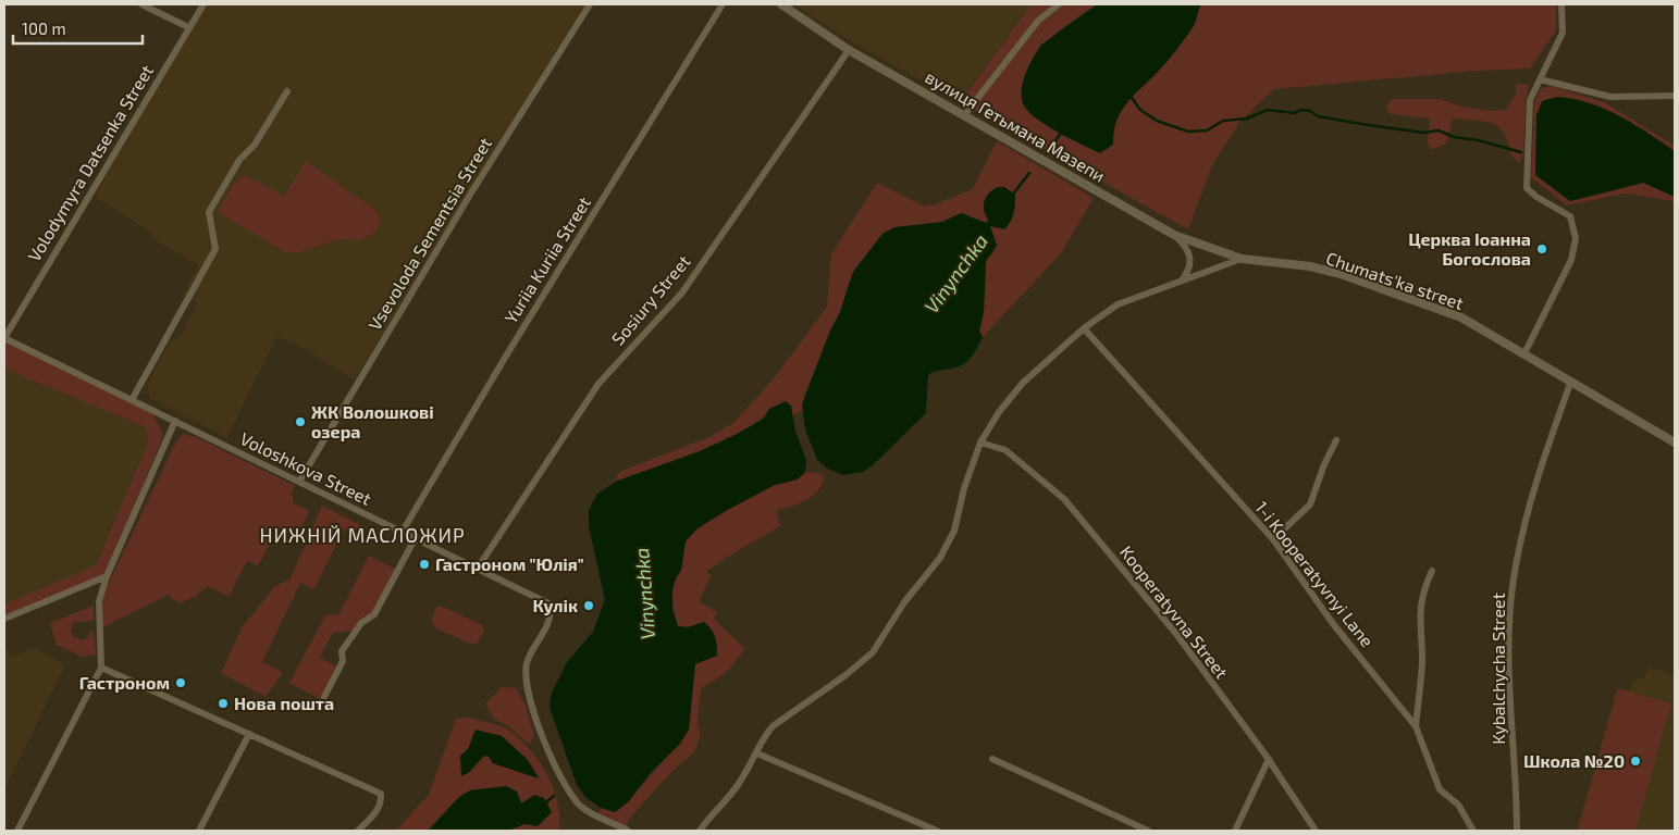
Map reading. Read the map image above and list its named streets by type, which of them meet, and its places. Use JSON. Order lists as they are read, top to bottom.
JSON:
{
  "streets": {
    "street": [
      "вулиця Гетьмана Мазепи",
      "Volodymyra Datsenka Street",
      "Vsevoloda Sementsia Street",
      "Yuriia Kuriia Street",
      "Chumats'ka street",
      "Sosiury Street",
      "Voloshkova Street",
      "1-i Kooperatyvnyi Lane",
      "Kooperatyvna Street",
      "Kybalchycha Street"
    ]
  },
  "crossings": [
    ["вулиця Гетьмана Мазепи", "Chumats'ka street"],
    ["вулиця Гетьмана Мазепи", "Sosiury Street"],
    ["Volodymyra Datsenka Street", "Voloshkova Street"],
    ["Vsevoloda Sementsia Street", "Voloshkova Street"],
    ["Yuriia Kuriia Street", "Voloshkova Street"],
    ["Chumats'ka street", "1-i Kooperatyvnyi Lane"],
    ["Chumats'ka street", "Kooperatyvna Street"],
    ["Chumats'ka street", "Kybalchycha Street"],
    ["Sosiury Street", "Voloshkova Street"]
  ],
  "districts": ["НИЖНІЙ МАСЛОЖИР"],
  "water": ["Vinynchka"],
  "places": [
    "Церква Іоанна Богослова",
    "ЖК Волошкові озера",
    "Гастроном \"Юлія\"",
    "Кулік",
    "Гастроном",
    "Нова пошта",
    "Школа №20"
  ],
  "scale_bar": "100 m"
}
